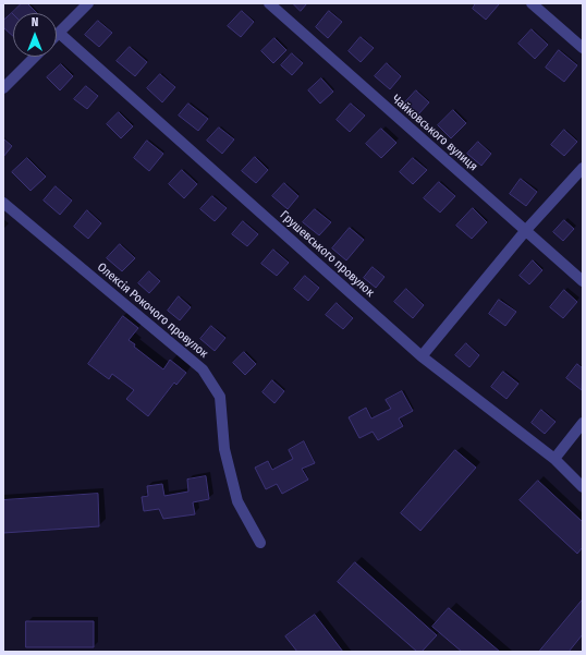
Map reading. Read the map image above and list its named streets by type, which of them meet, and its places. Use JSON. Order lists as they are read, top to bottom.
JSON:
{
  "streets": {
    "street": ["Чайковського вулиця", "Грушевського провулок", "Олексія Рокочого провулок"]
  },
  "north": "top"
}
